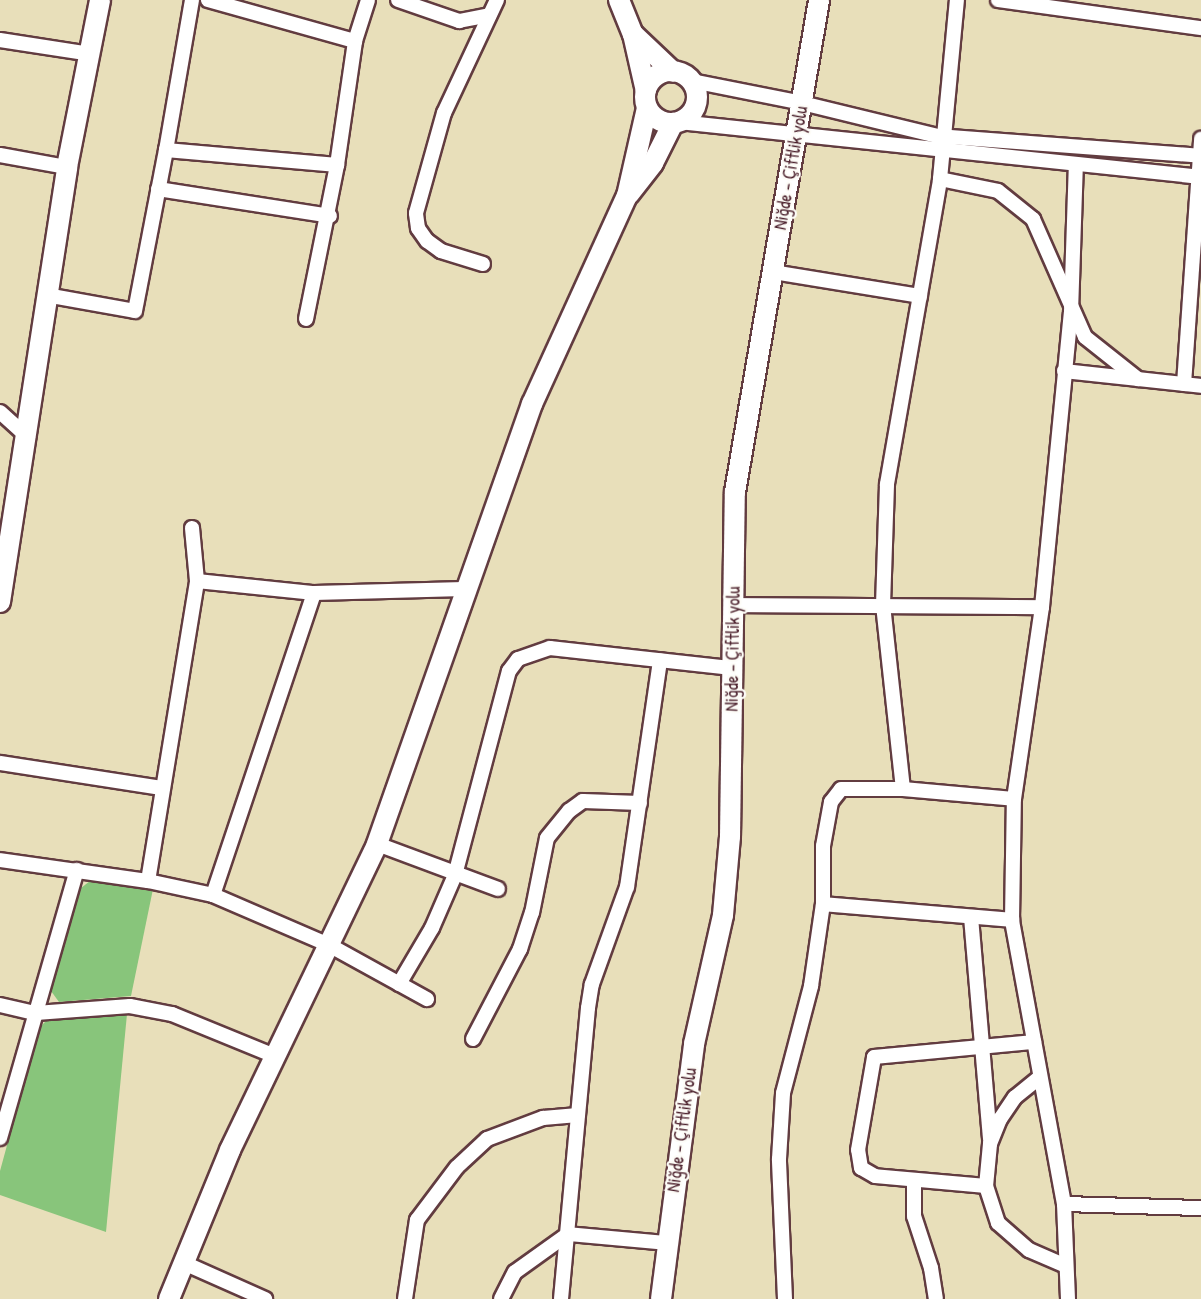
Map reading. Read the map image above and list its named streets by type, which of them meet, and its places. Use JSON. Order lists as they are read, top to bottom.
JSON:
{
  "streets": {
    "street": ["Niğde - Çiftlik yolu"]
  }
}
